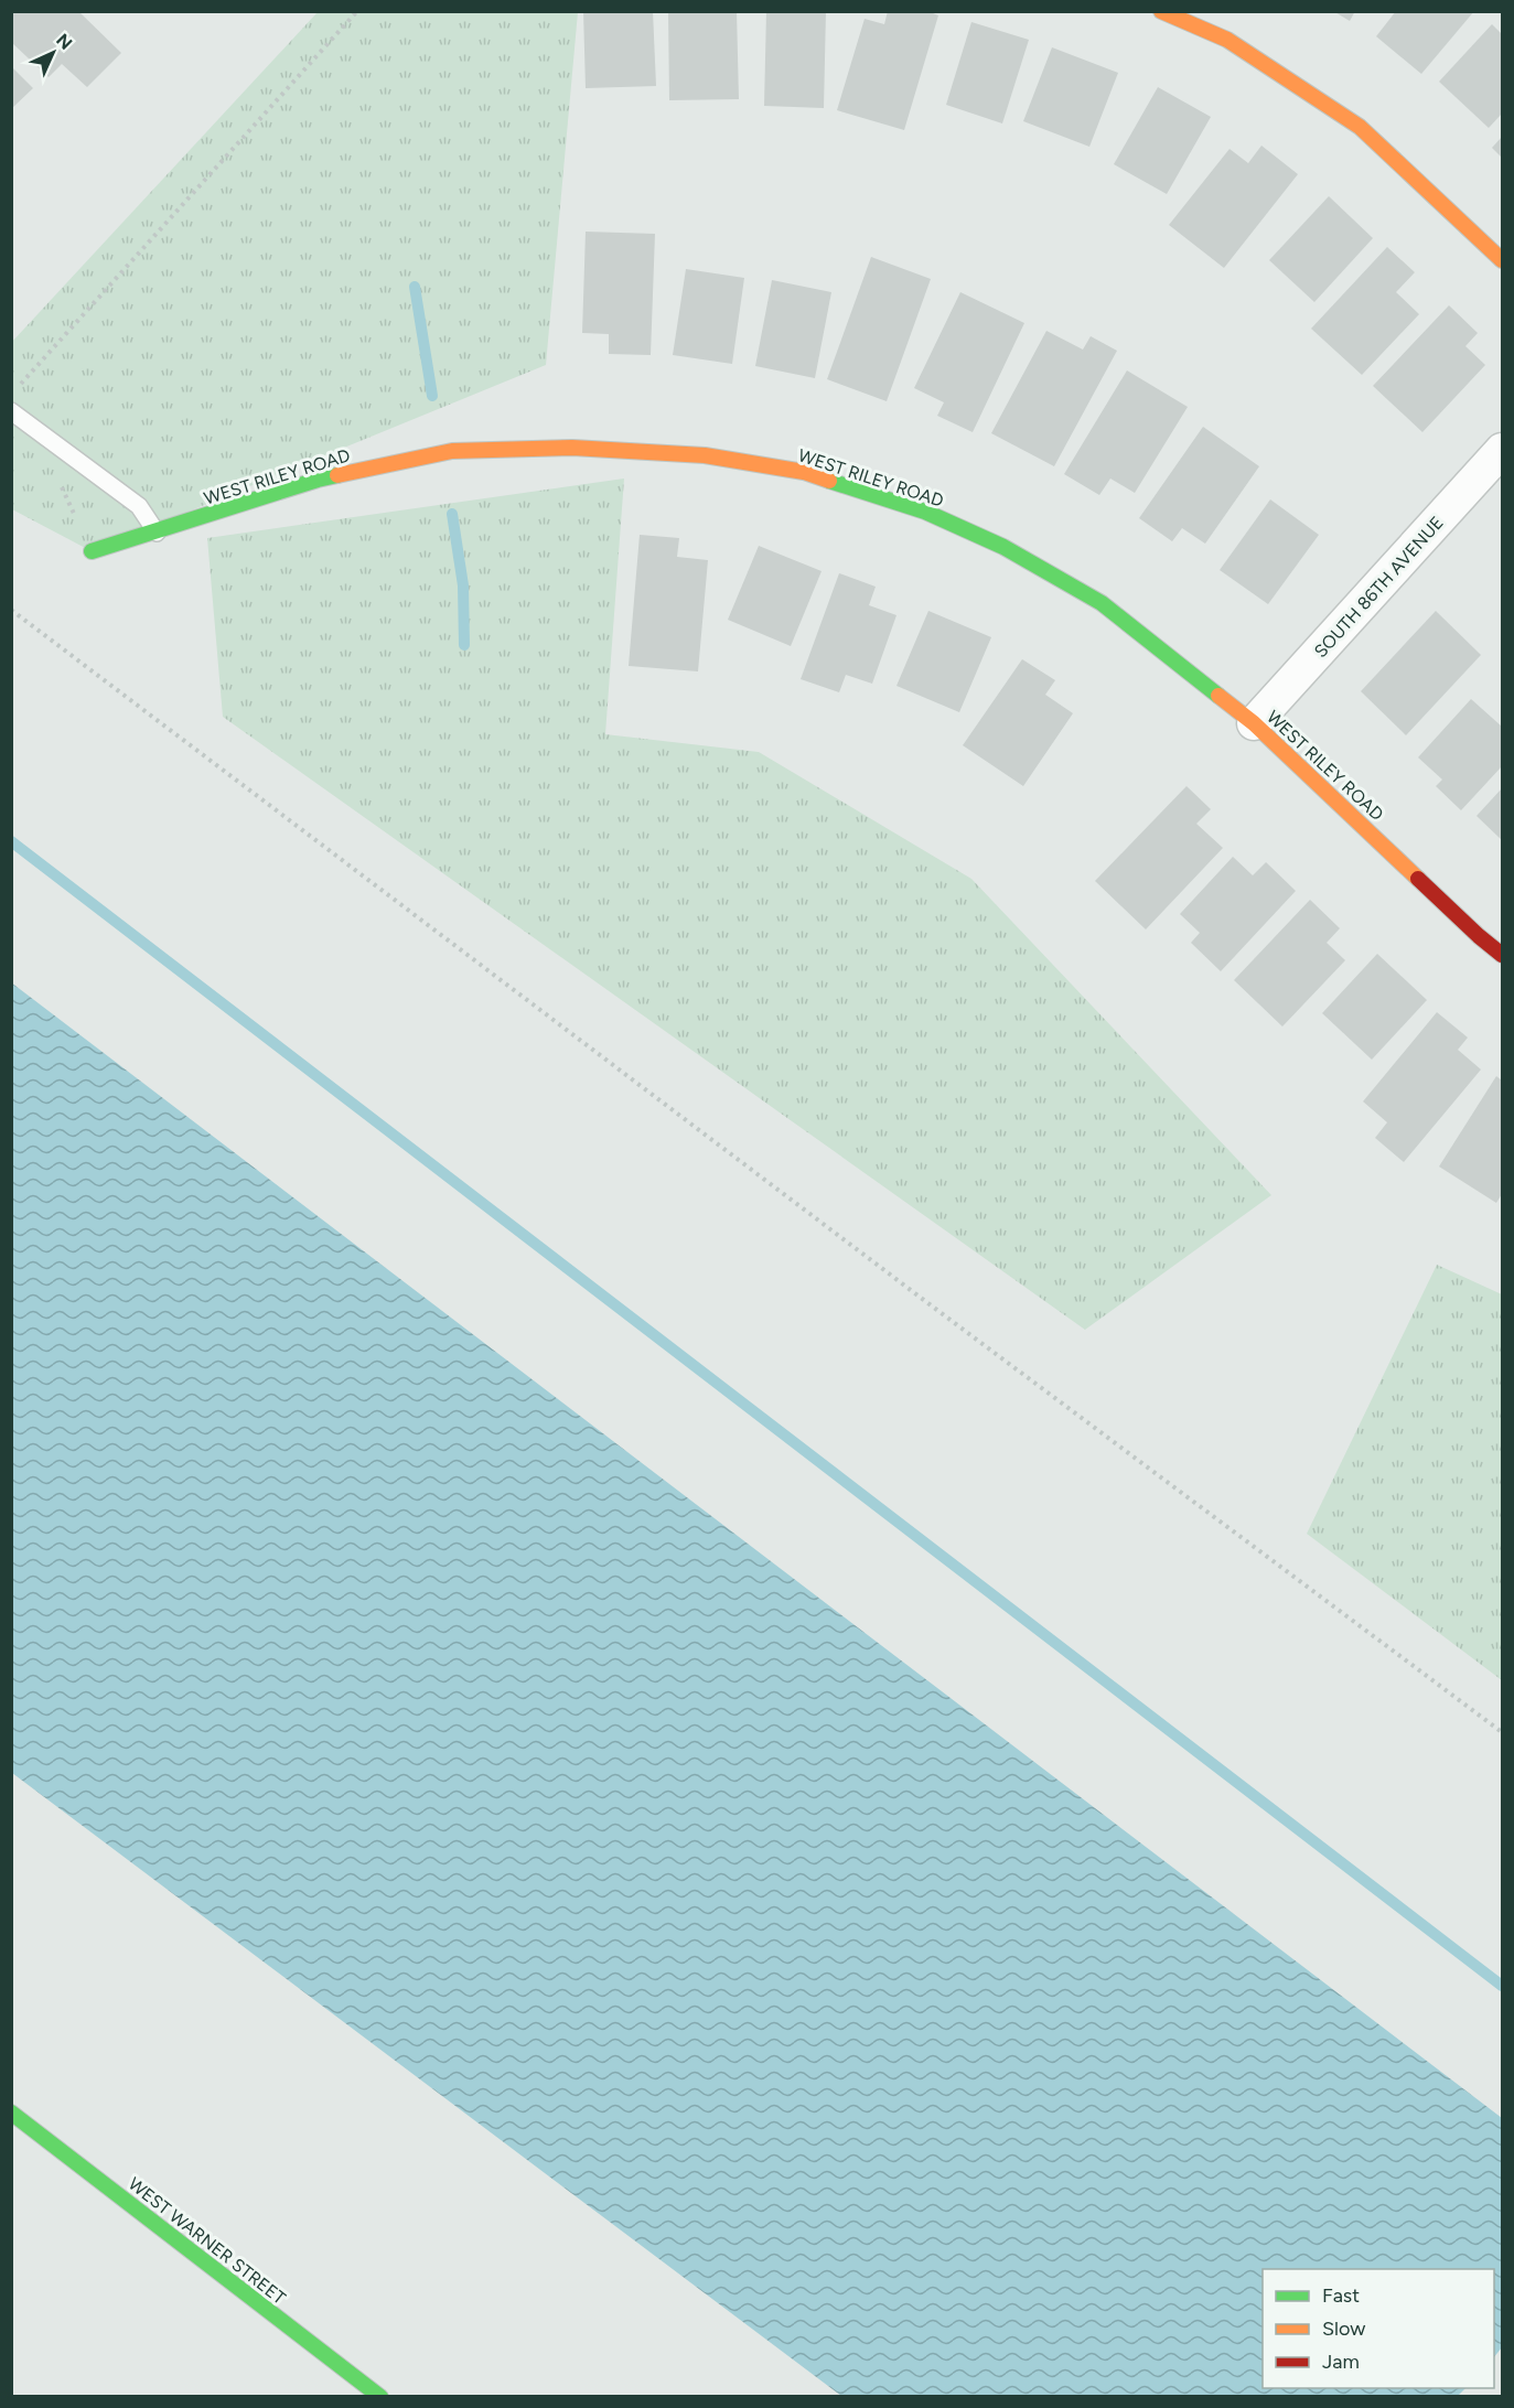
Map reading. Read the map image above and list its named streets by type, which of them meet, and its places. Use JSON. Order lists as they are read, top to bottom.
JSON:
{
  "streets": {
    "street": ["WEST RILEY ROAD", "SOUTH 86TH AVENUE", "WEST WARNER STREET"]
  },
  "crossings": [
    ["WEST RILEY ROAD", "SOUTH 86TH AVENUE"]
  ],
  "legend": ["Fast", "Slow", "Jam"],
  "north": "top right"
}
